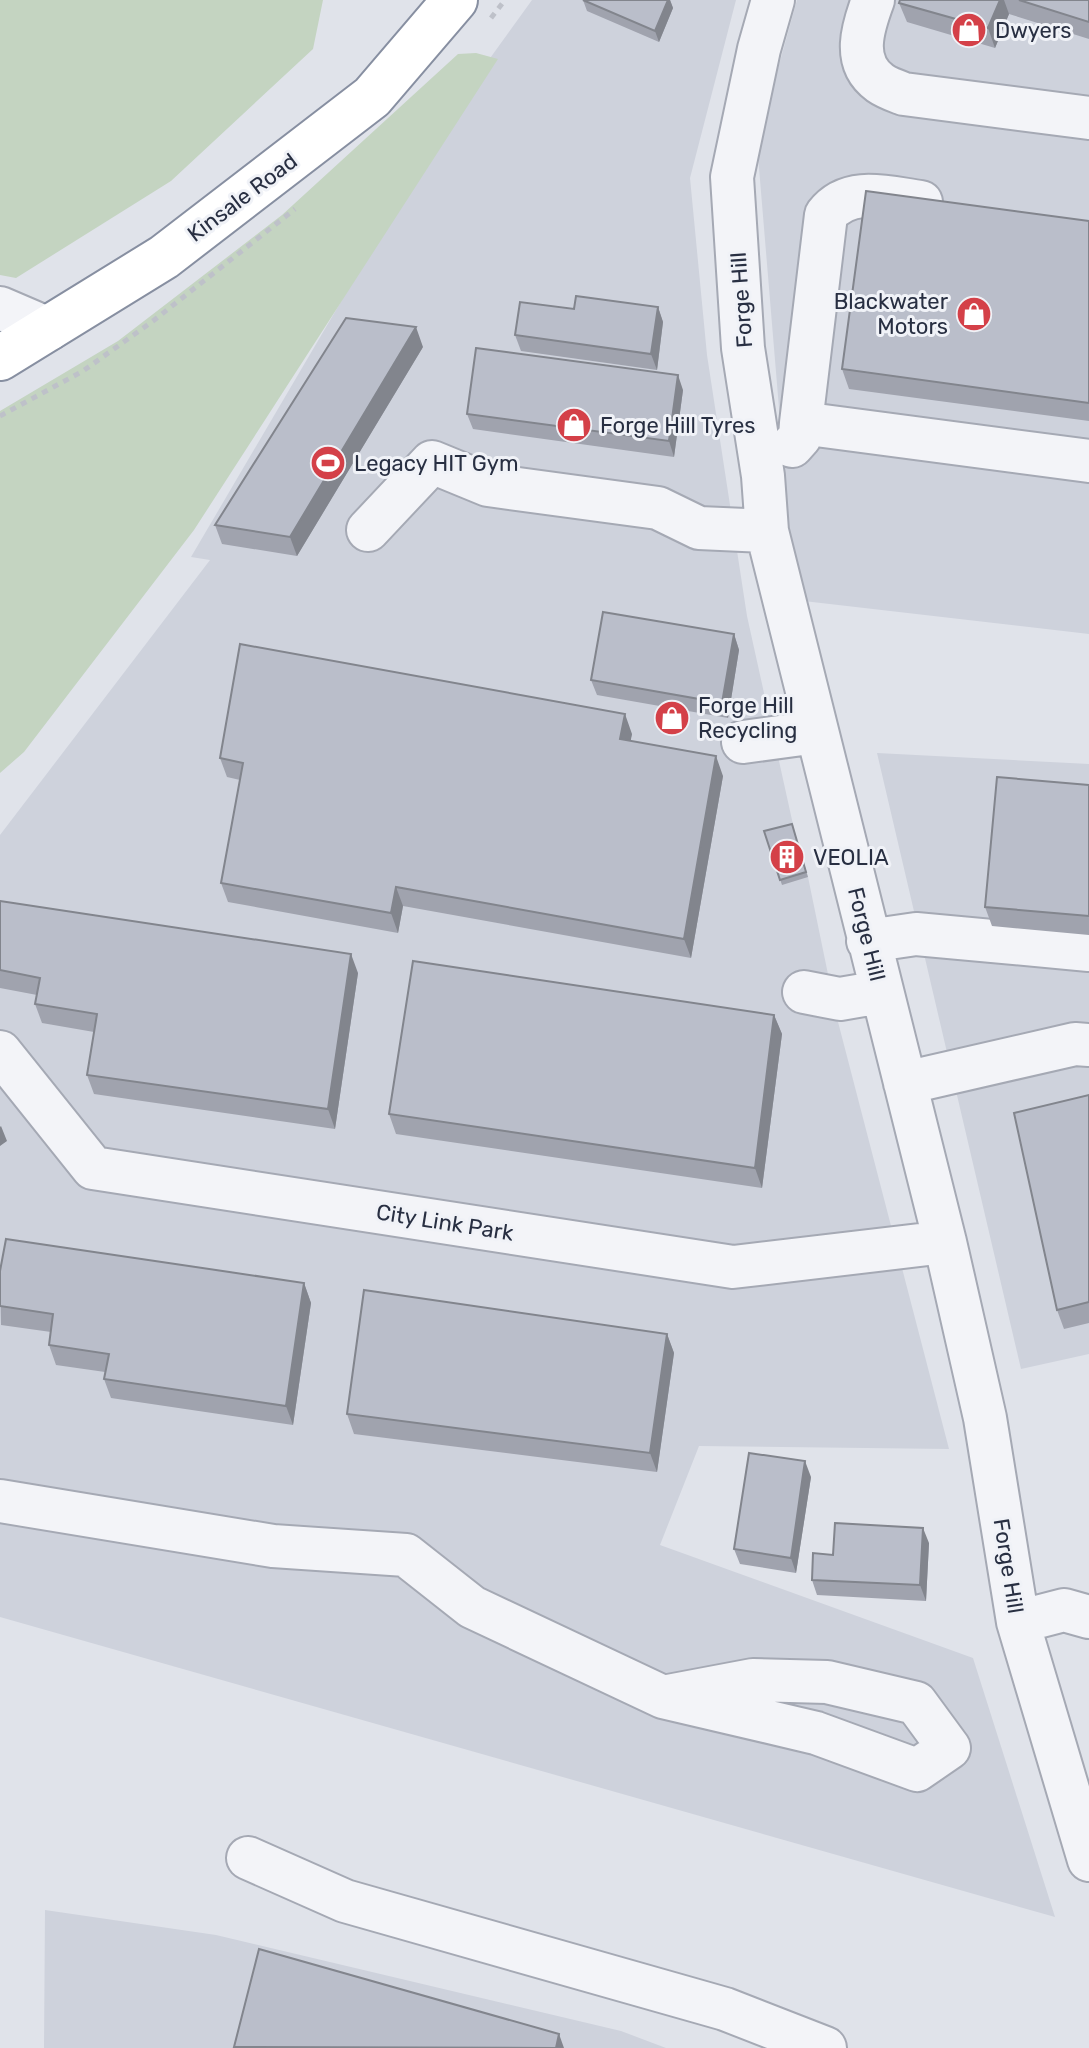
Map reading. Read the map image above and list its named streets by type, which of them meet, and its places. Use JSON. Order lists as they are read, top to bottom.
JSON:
{
  "streets": {
    "highway": ["Kinsale Road"],
    "street": ["Forge Hill", "City Link Park"]
  },
  "crossings": [
    ["Forge Hill", "City Link Park"]
  ],
  "places": {
    "shop": [
      "Dwyers",
      "Blackwater Motors",
      "Forge Hill Tyres",
      "Forge Hill Recycling"
    ],
    "sports": ["Legacy HIT Gym"],
    "building": ["VEOLIA"]
  }
}
